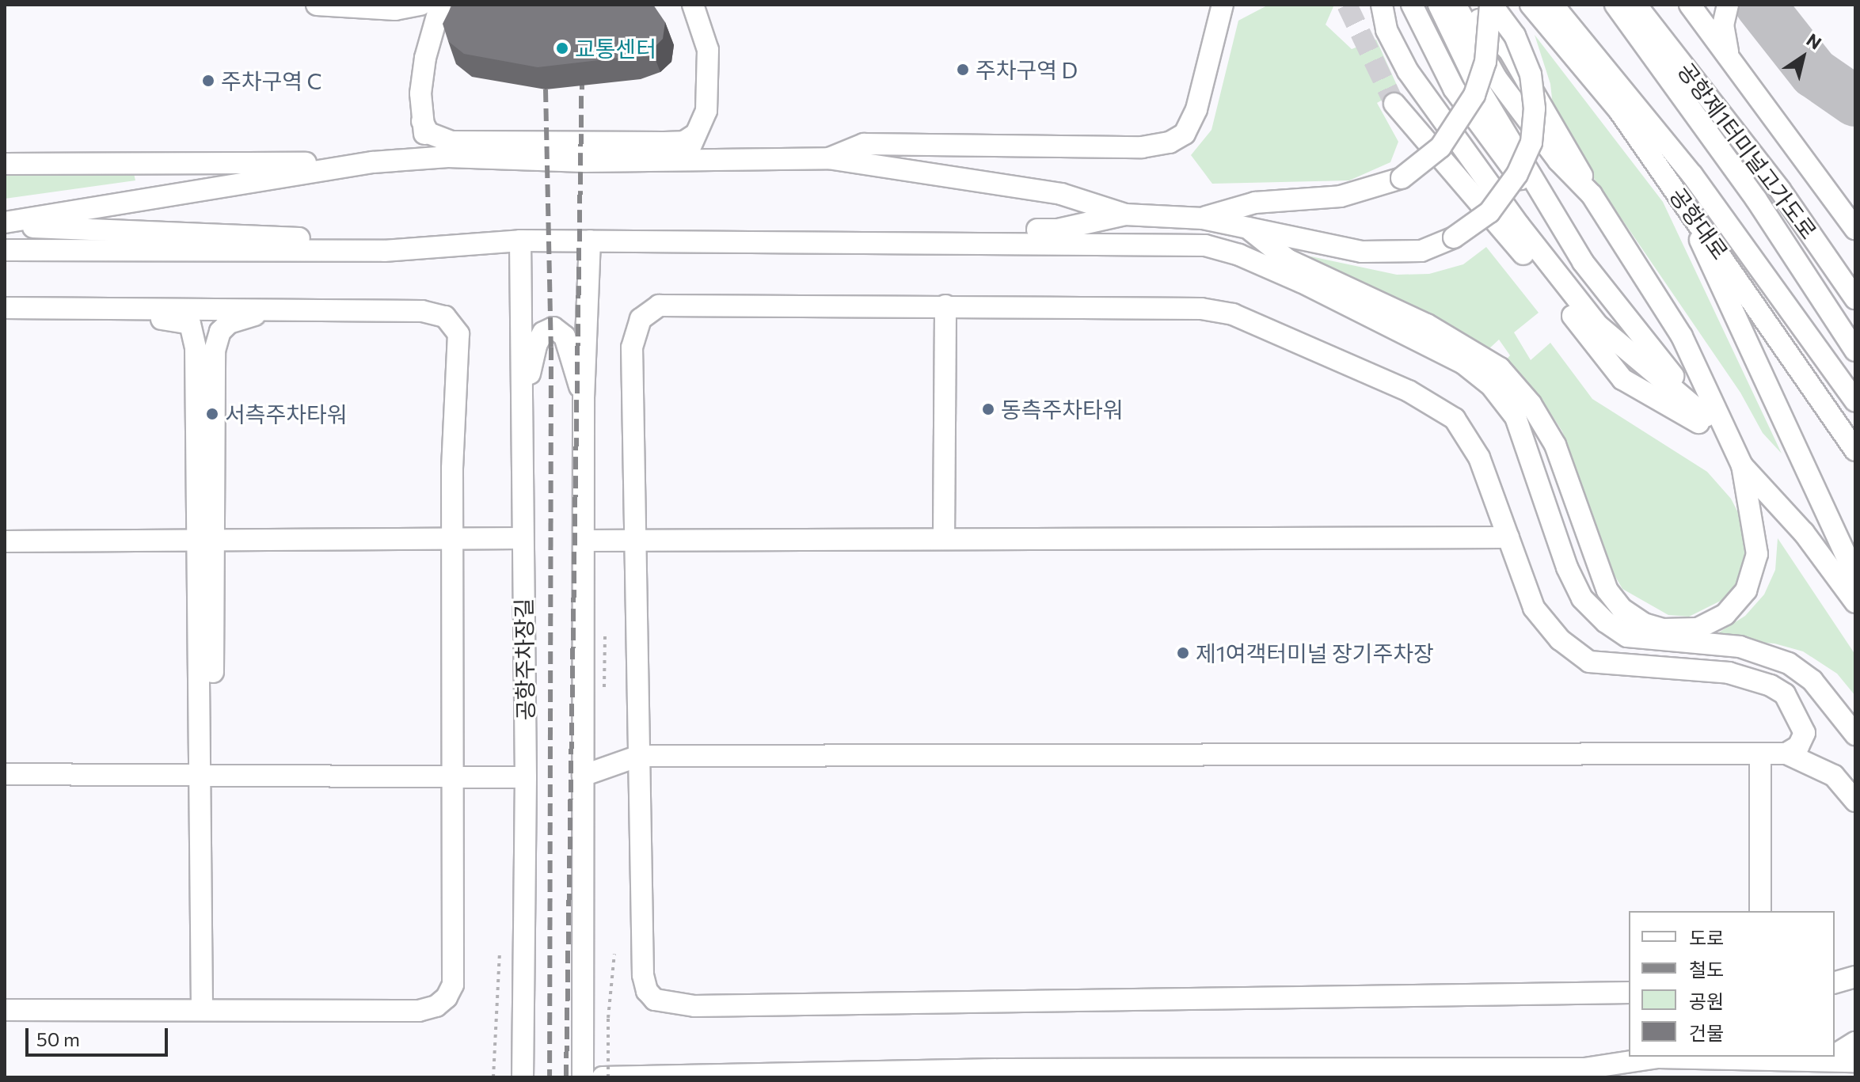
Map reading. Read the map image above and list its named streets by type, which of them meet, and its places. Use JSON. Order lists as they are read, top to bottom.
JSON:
{
  "streets": {
    "street": ["공항제1터미널고가도로", "공항대로", "공항주차장길"]
  },
  "places": [
    "교통센터",
    "주차구역 D",
    "주차구역 C",
    "동측주차타워",
    "서측주차타워",
    "제1여객터미널 장기주차장"
  ],
  "legend": [
    "도로",
    "철도",
    "공원",
    "건물"
  ],
  "scale_bar": "50 m",
  "north": "top right"
}
